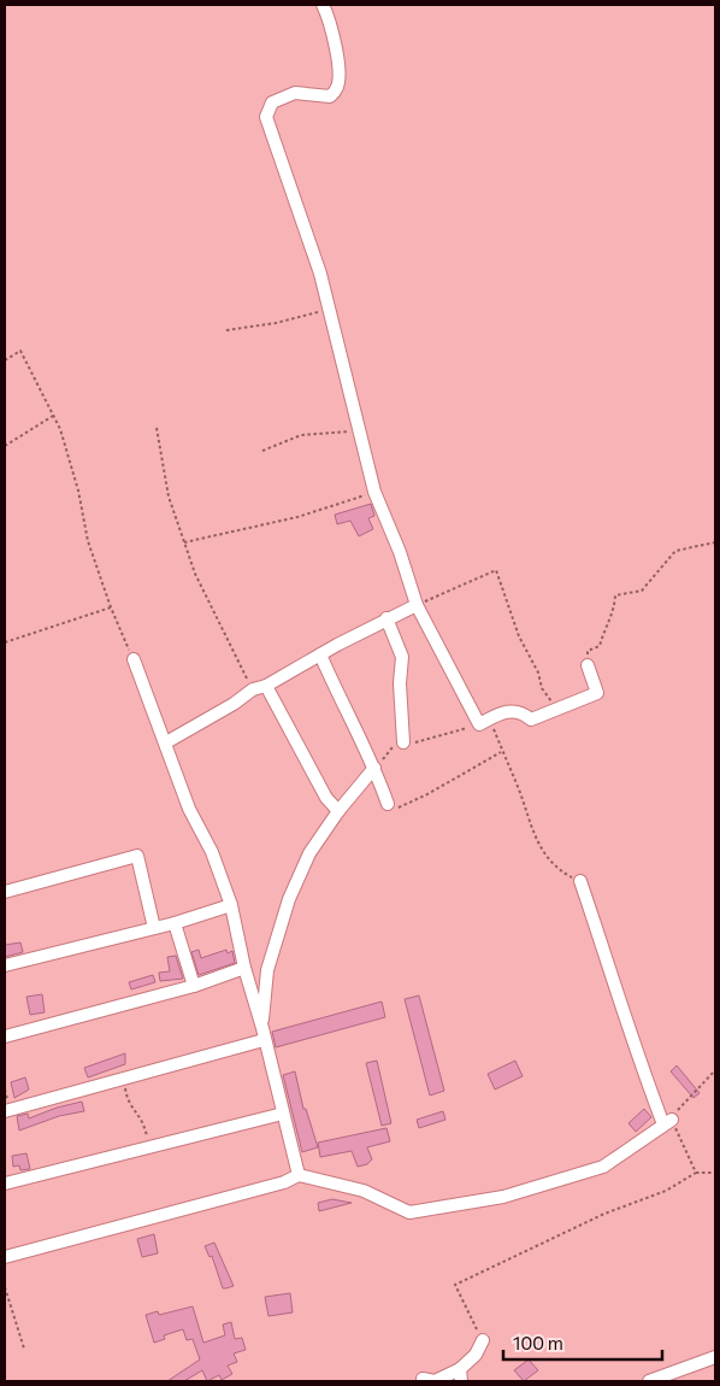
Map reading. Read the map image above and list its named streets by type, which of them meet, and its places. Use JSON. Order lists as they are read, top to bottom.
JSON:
{
  "scale_bar": "100 m"
}
